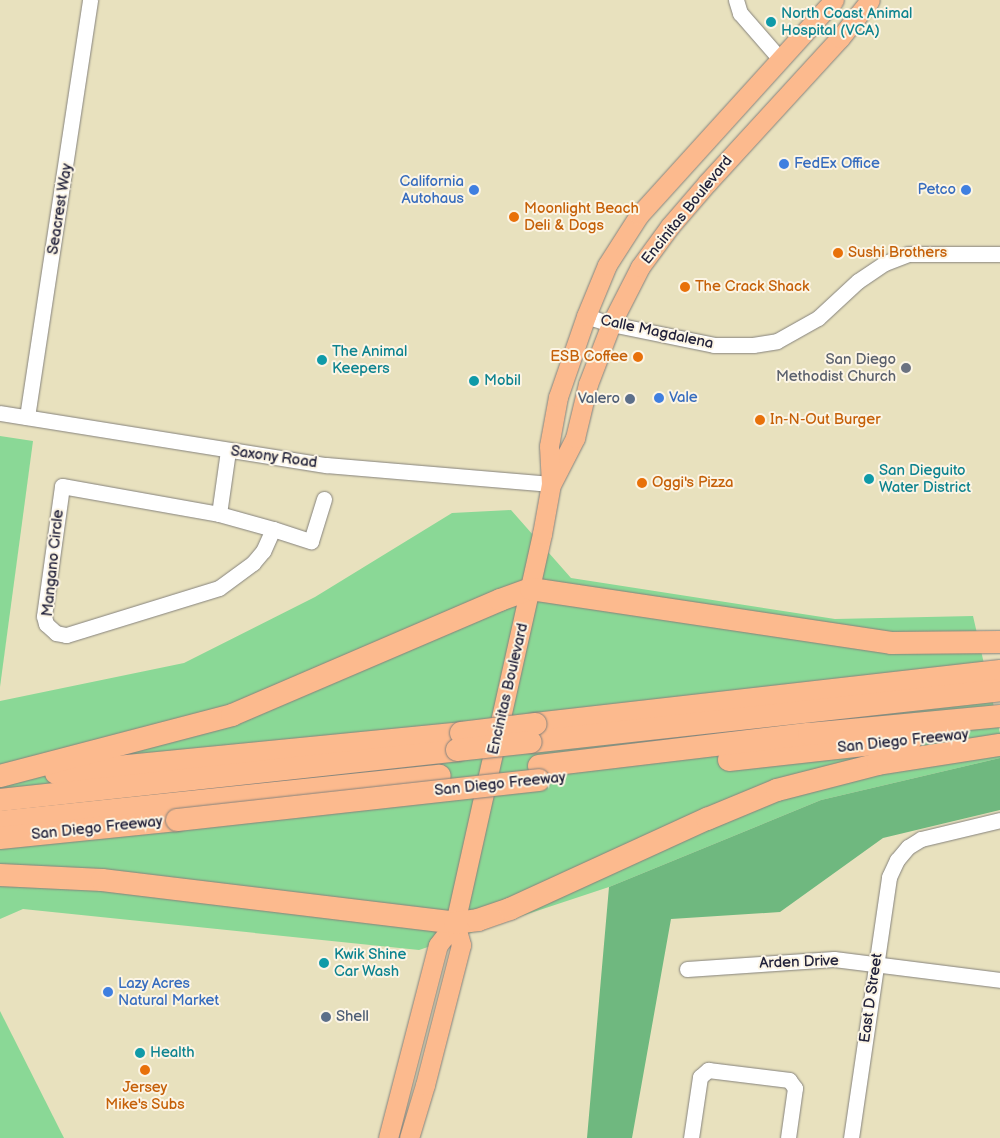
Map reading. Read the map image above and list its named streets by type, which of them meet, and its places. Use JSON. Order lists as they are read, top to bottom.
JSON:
{
  "streets": {
    "highway": ["San Diego Freeway"],
    "main road": ["Encinitas Boulevard"],
    "street": [
      "Seacrest Way",
      "Calle Magdalena",
      "Saxony Road",
      "Mangano Circle",
      "Arden Drive",
      "East D Street"
    ]
  },
  "crossings": [
    ["Seacrest Way", "Saxony Road"],
    ["Encinitas Boulevard", "Calle Magdalena"],
    ["Encinitas Boulevard", "Saxony Road"],
    ["Arden Drive", "East D Street"]
  ],
  "places": [
    "North Coast Animal Hospital (VCA)",
    "FedEx Office",
    "California Autohaus",
    "Petco",
    "Moonlight Beach Deli & Dogs",
    "Sushi Brothers",
    "The Crack Shack",
    "ESB Coffee",
    "The Animal Keepers",
    "San Diego Methodist Church",
    "Mobil",
    "Vale",
    "Valero",
    "In-N-Out Burger",
    "San Dieguito Water District",
    "Oggi's Pizza",
    "Kwik Shine Car Wash",
    "Lazy Acres Natural Market",
    "Shell",
    "Health",
    "Jersey Mike's Subs"
  ]
}
